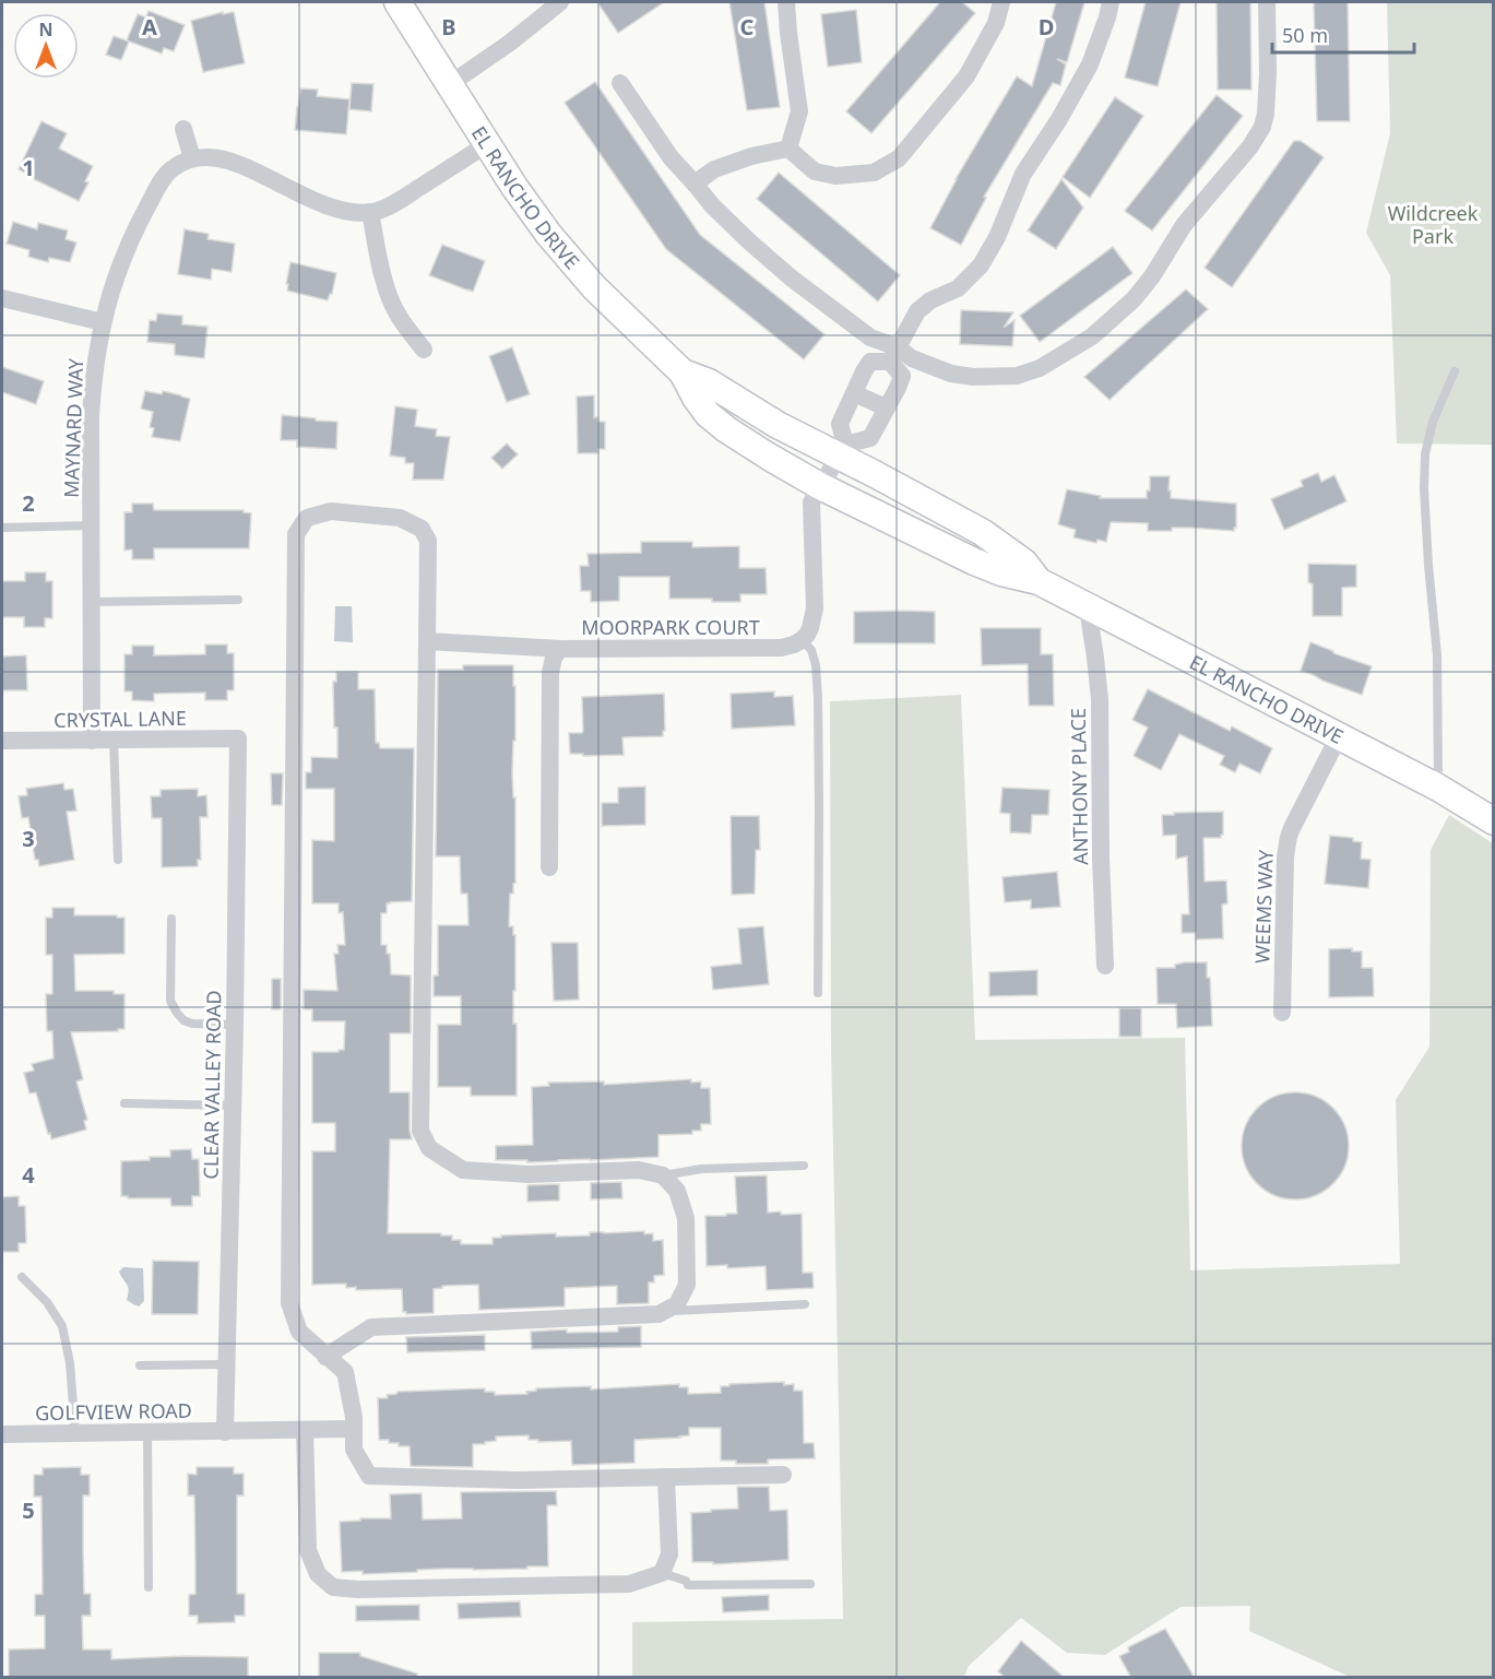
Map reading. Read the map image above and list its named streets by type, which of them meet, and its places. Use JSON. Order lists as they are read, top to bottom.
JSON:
{
  "streets": {
    "main road": ["EL RANCHO DRIVE"],
    "street": [
      "MAYNARD WAY",
      "MOORPARK COURT",
      "CRYSTAL LANE",
      "ANTHONY PLACE",
      "WEEMS WAY",
      "CLEAR VALLEY ROAD",
      "GOLFVIEW ROAD"
    ]
  },
  "crossings": [
    ["EL RANCHO DRIVE", "ANTHONY PLACE"],
    ["EL RANCHO DRIVE", "WEEMS WAY"],
    ["MAYNARD WAY", "CRYSTAL LANE"],
    ["CRYSTAL LANE", "CLEAR VALLEY ROAD"],
    ["CLEAR VALLEY ROAD", "GOLFVIEW ROAD"]
  ],
  "parks": ["Wildcreek Park"],
  "scale_bar": "50 m",
  "north": "top",
  "grid": {
    "columns": [
      "A",
      "B",
      "C",
      "D"
    ],
    "rows": [
      "1",
      "2",
      "3",
      "4",
      "5"
    ]
  }
}
